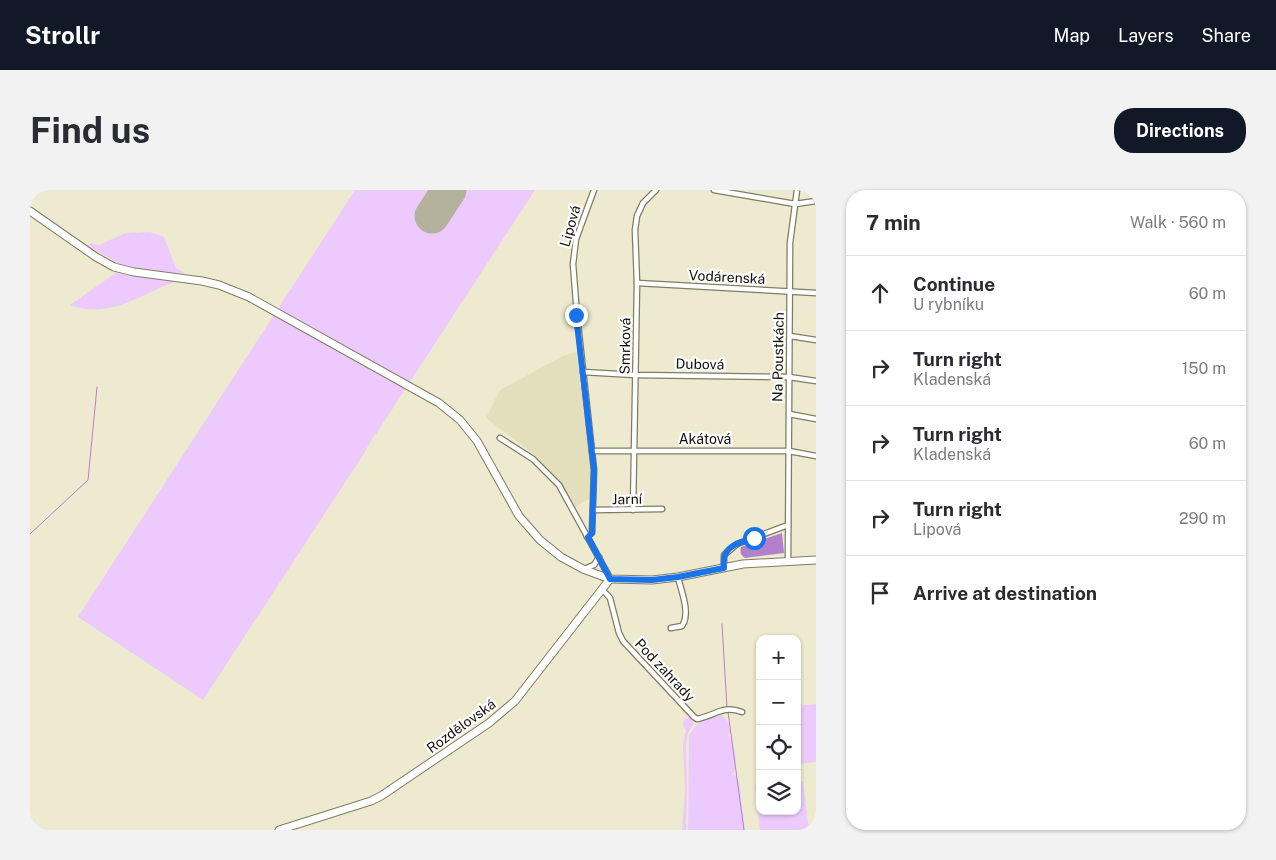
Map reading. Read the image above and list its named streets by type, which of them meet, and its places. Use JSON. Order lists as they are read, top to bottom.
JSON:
{
  "streets": {
    "street": [
      "Lipová",
      "Vodárenská",
      "Smrková",
      "Na Poustkách",
      "Dubová",
      "Akátová",
      "Jarní",
      "Pod zahrady",
      "Rozdělovská"
    ]
  },
  "crossings": [
    ["Lipová", "Dubová"],
    ["Lipová", "Akátová"],
    ["Lipová", "Jarní"],
    ["Vodárenská", "Smrková"],
    ["Vodárenská", "Na Poustkách"],
    ["Smrková", "Dubová"],
    ["Smrková", "Akátová"],
    ["Smrková", "Jarní"],
    ["Na Poustkách", "Dubová"],
    ["Na Poustkách", "Akátová"],
    ["Pod zahrady", "Rozdělovská"]
  ],
  "page": {
    "header": "Strollr",
    "nav": ["Map", "Layers", "Share"],
    "buttons": "Directions",
    "title": "Find us",
    "heading": ["7 min", "Walk · 560 m"],
    "list": [
      ["Continue", "U rybníku", "60 m"],
      ["Turn right", "Kladenská", "150 m"],
      ["Turn right", "Kladenská", "60 m"],
      ["Turn right", "Lipová", "290 m"],
      "Arrive at destination"
    ],
    "map_buttons": ["+", "−"]
  }
}
